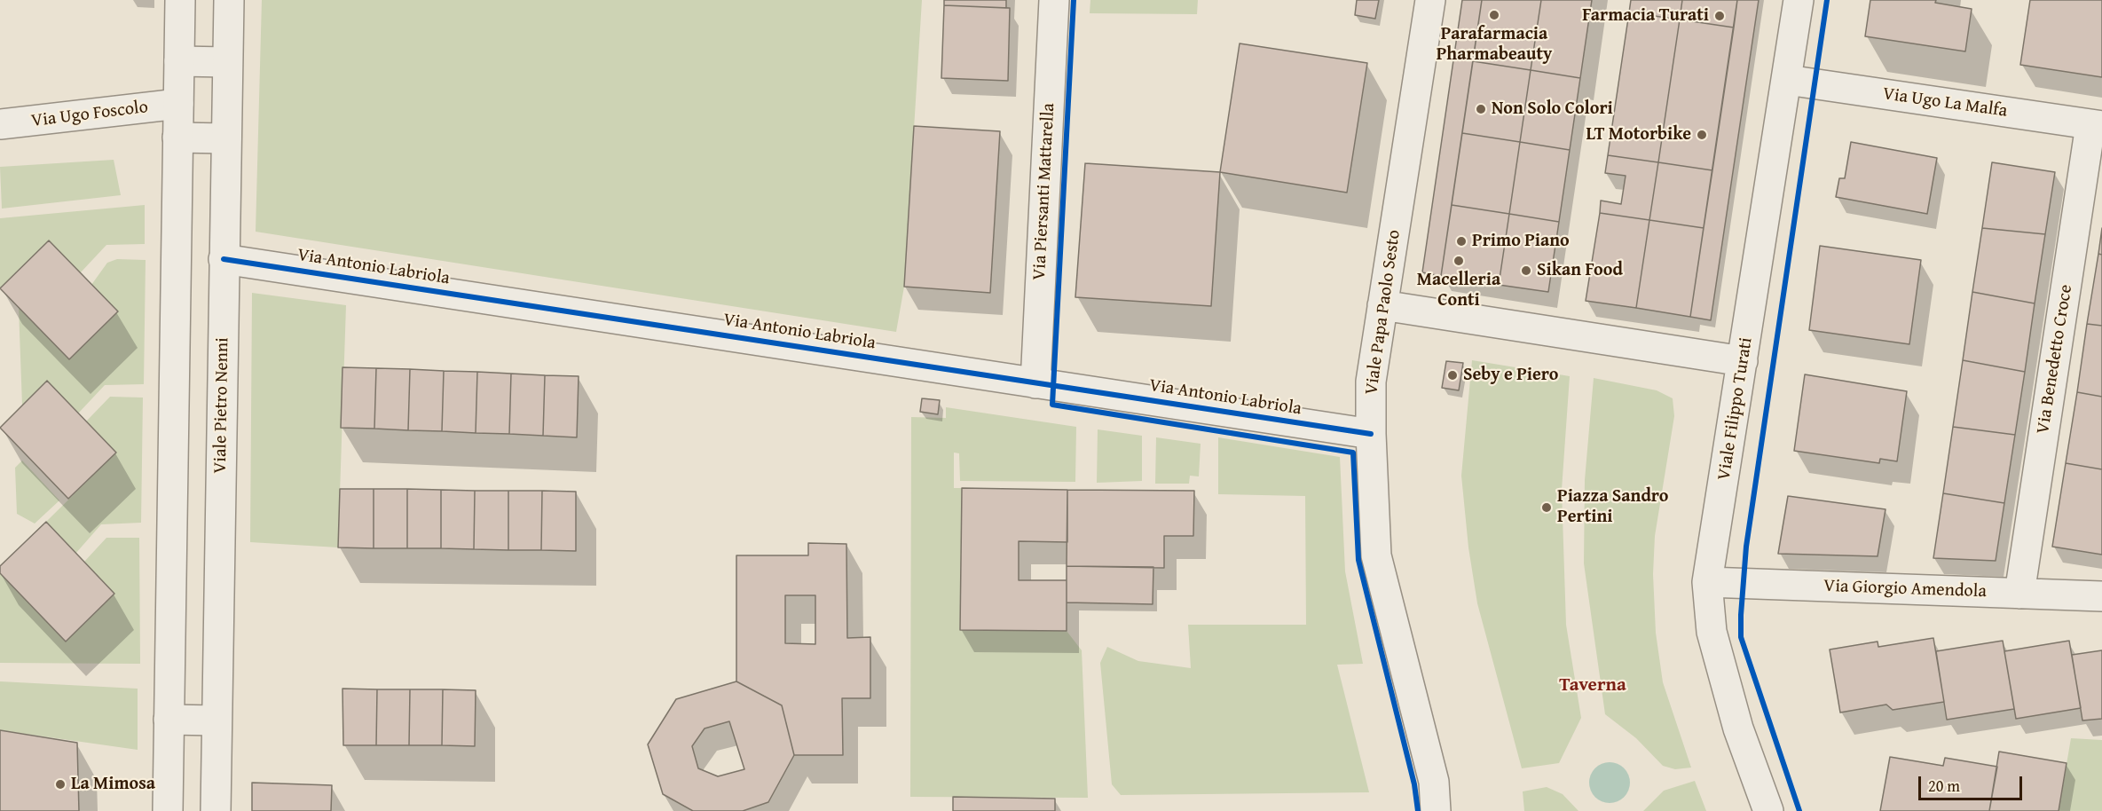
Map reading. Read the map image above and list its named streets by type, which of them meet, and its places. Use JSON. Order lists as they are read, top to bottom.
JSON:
{
  "streets": {
    "street": [
      "Via Ugo La Malfa",
      "Via Ugo Foscolo",
      "Via Piersanti Mattarella",
      "Via Antonio Labriola",
      "Viale Papa Paolo Sesto",
      "Via Benedetto Croce",
      "Viale Pietro Nenni",
      "Viale Filippo Turati",
      "Via Giorgio Amendola"
    ]
  },
  "crossings": [
    ["Via Ugo La Malfa", "Via Benedetto Croce"],
    ["Via Ugo La Malfa", "Viale Filippo Turati"],
    ["Via Piersanti Mattarella", "Via Antonio Labriola"],
    ["Via Antonio Labriola", "Viale Papa Paolo Sesto"],
    ["Via Antonio Labriola", "Viale Pietro Nenni"],
    ["Via Benedetto Croce", "Via Giorgio Amendola"],
    ["Viale Filippo Turati", "Via Giorgio Amendola"]
  ],
  "districts": ["Taverna"],
  "places": [
    "Parafarmacia Pharmabeauty",
    "Farmacia Turati",
    "Non Solo Colori",
    "LT Motorbike",
    "Primo Piano",
    "Macelleria Conti",
    "Sikan Food",
    "Seby e Piero",
    "Piazza Sandro Pertini",
    "La Mimosa"
  ],
  "scale_bar": "20 m"
}
